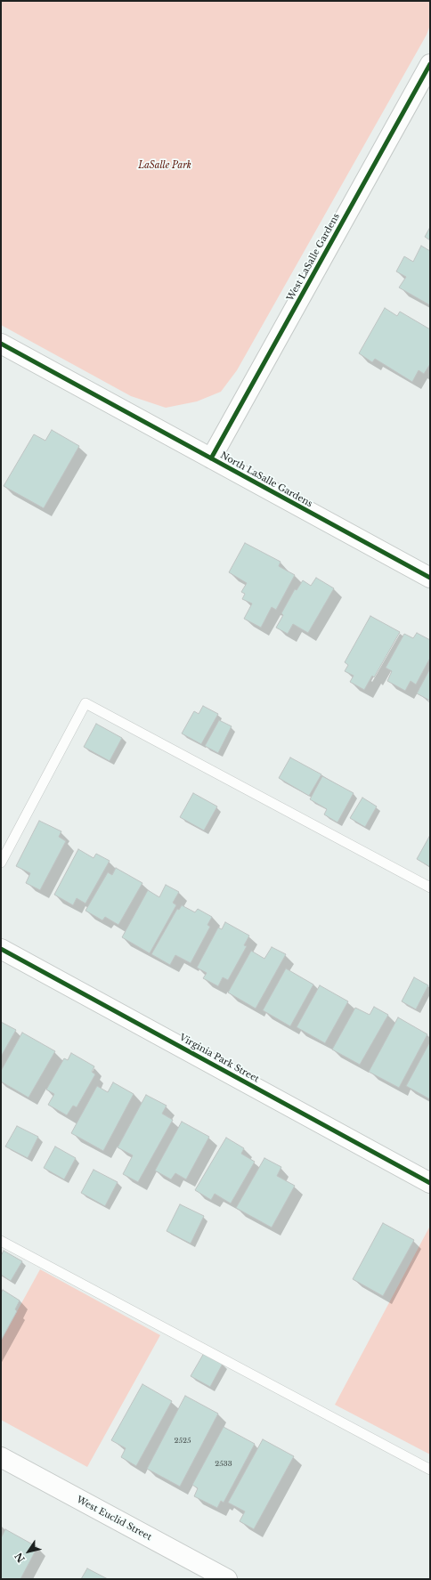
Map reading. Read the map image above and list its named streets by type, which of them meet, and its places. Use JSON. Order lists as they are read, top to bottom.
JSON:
{
  "streets": {
    "street": [
      "West LaSalle Gardens",
      "North LaSalle Gardens",
      "Virginia Park Street",
      "West Euclid Street"
    ]
  },
  "crossings": [
    ["West LaSalle Gardens", "North LaSalle Gardens"]
  ],
  "parks": ["LaSalle Park"],
  "house_numbers": ["2525", "2533"],
  "north": "bottom left"
}
